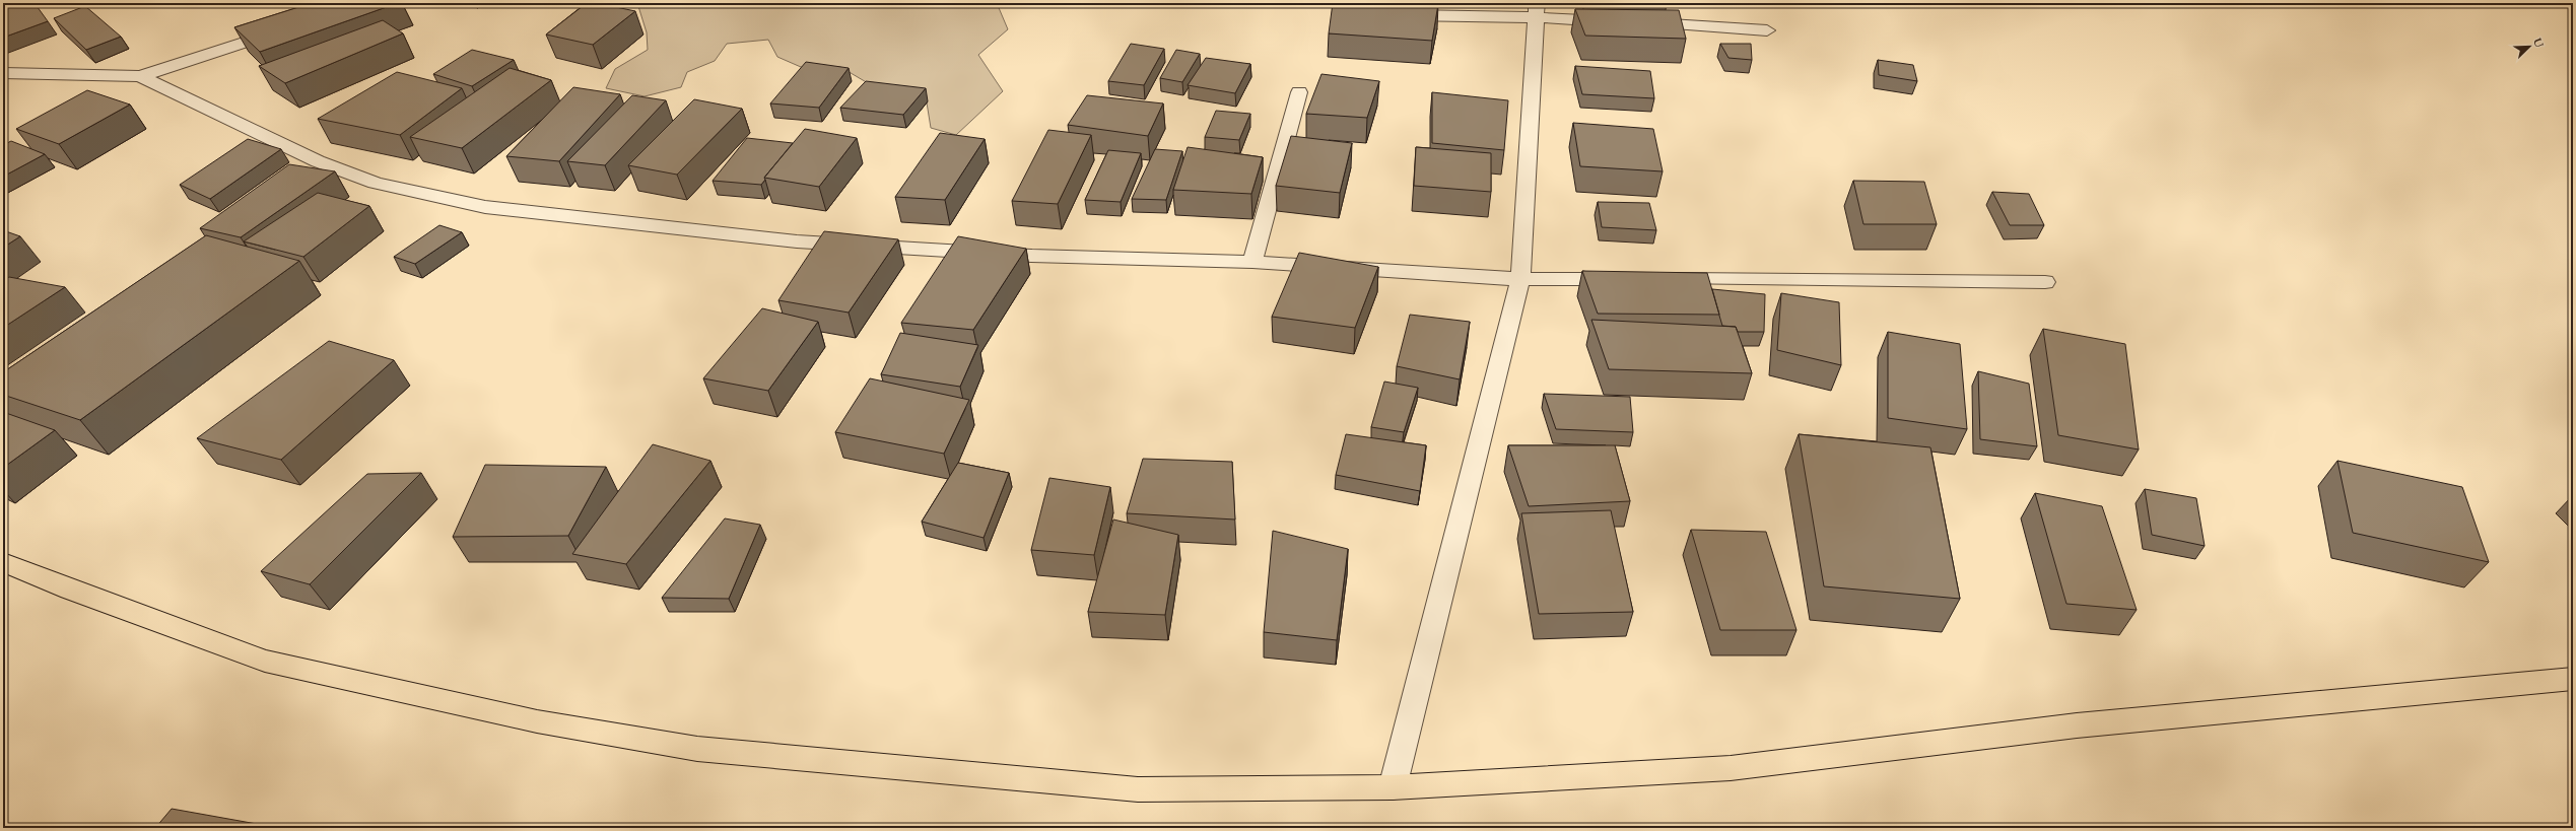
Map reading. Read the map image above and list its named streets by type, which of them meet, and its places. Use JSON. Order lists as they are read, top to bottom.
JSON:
{
  "north": "top right"
}
